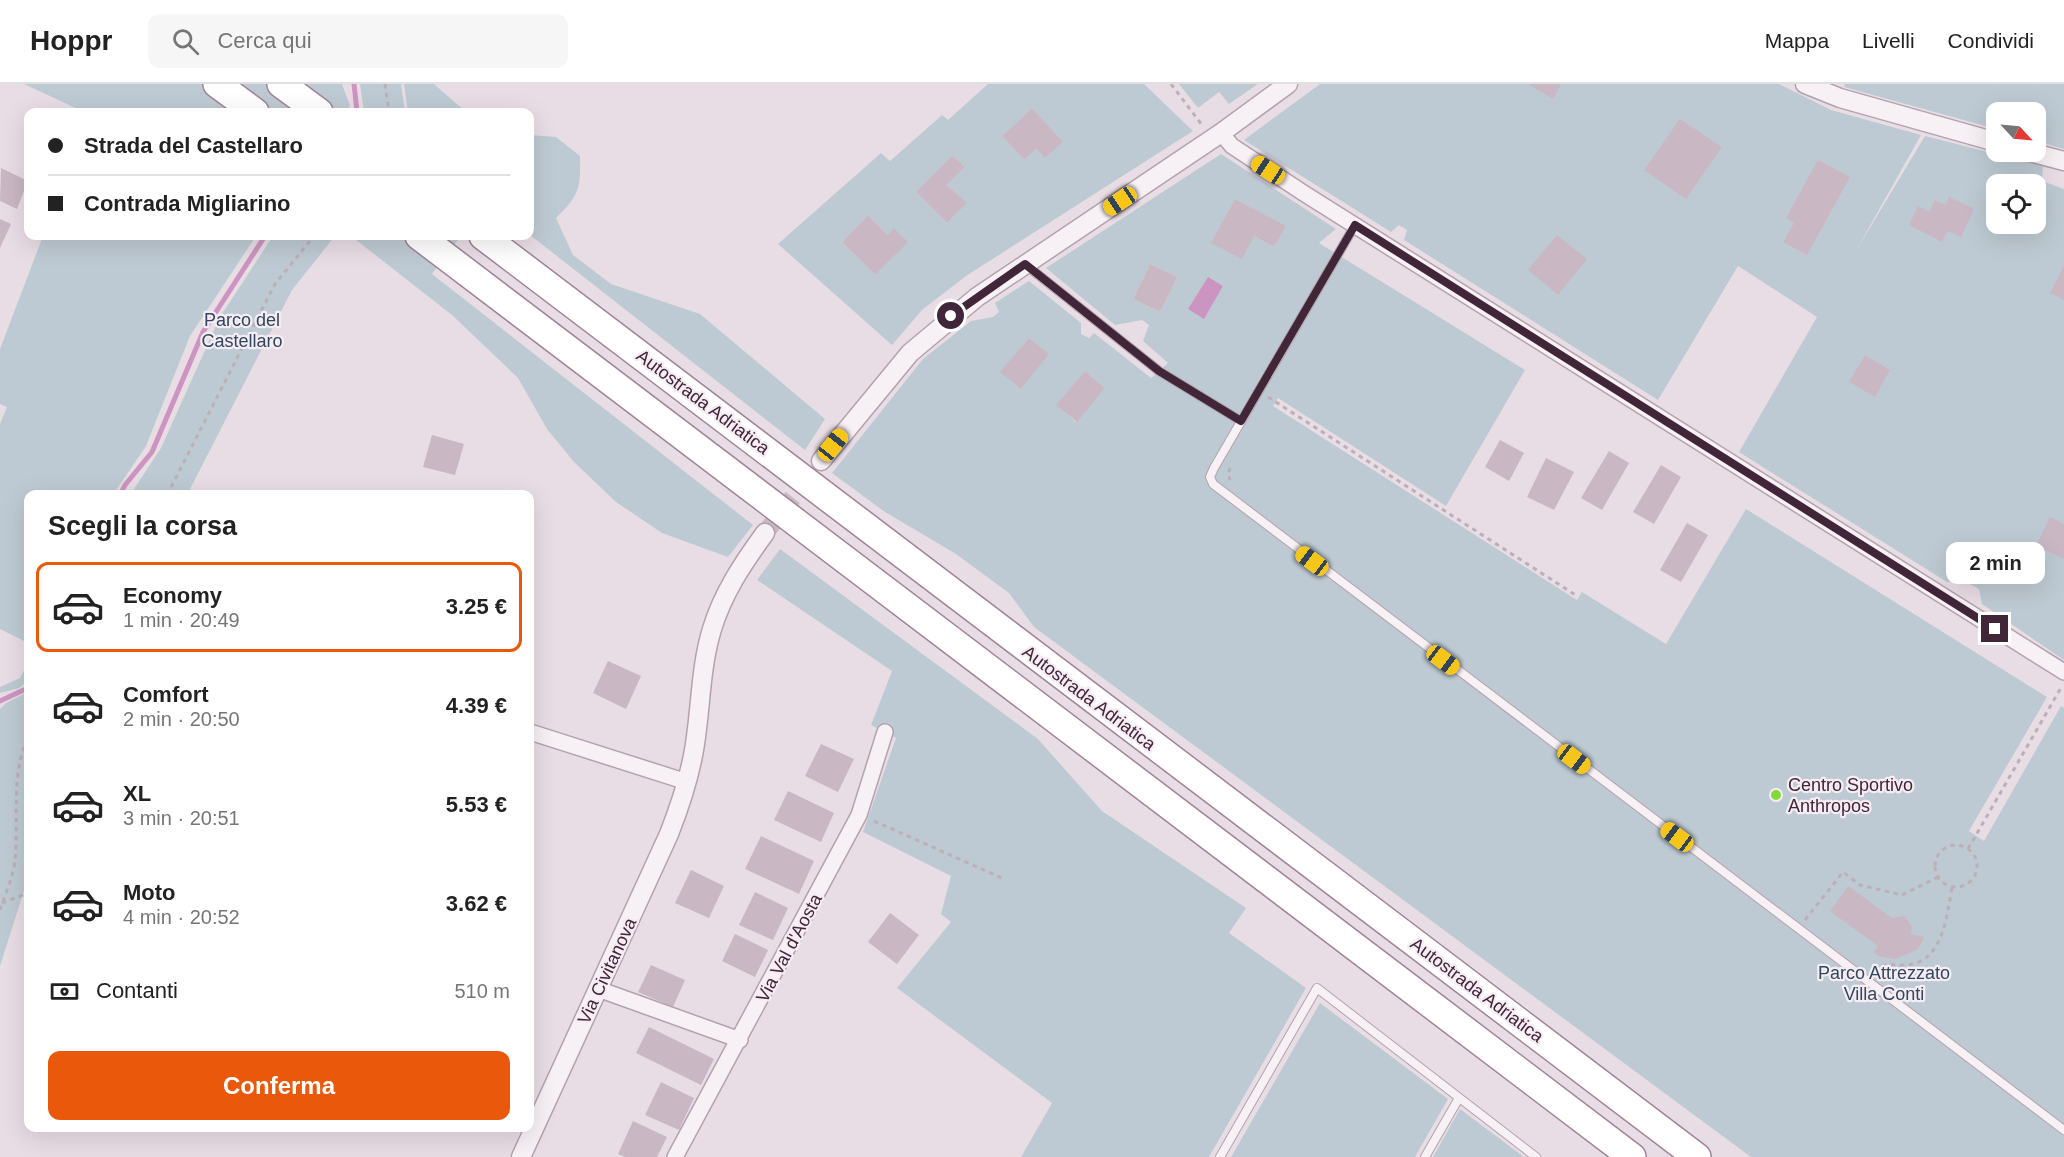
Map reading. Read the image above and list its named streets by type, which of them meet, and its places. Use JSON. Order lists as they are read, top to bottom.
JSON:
{
  "streets": {
    "highway": ["Autostrada Adriatica"],
    "street": ["Via Val d'Aosta", "Via Civitanova"]
  },
  "parks": ["Parco del Castellaro", "Parco Attrezzato Villa Conti"],
  "places": ["Centro Sportivo Anthropos"],
  "north": "bottom right",
  "page": {
    "header": "Hoppr",
    "search": "Cerca qui",
    "nav": ["Mappa", "Livelli", "Condividi"],
    "banner": ["Strada del Castellaro", "Contrada Migliarino"],
    "heading": "Scegli la corsa",
    "bubble": "2 min",
    "list": [
      {
        "name": "Economy",
        "note": "1 min · 20:49",
        "value": "3.25 €"
      },
      {
        "name": "Comfort",
        "note": "2 min · 20:50",
        "value": "4.39 €"
      },
      {
        "name": "XL",
        "note": "3 min · 20:51",
        "value": "5.53 €"
      },
      {
        "name": "Moto",
        "note": "4 min · 20:52",
        "value": "3.62 €"
      }
    ],
    "pay": ["Contanti", "510 m"],
    "buttons": "Conferma"
  }
}
